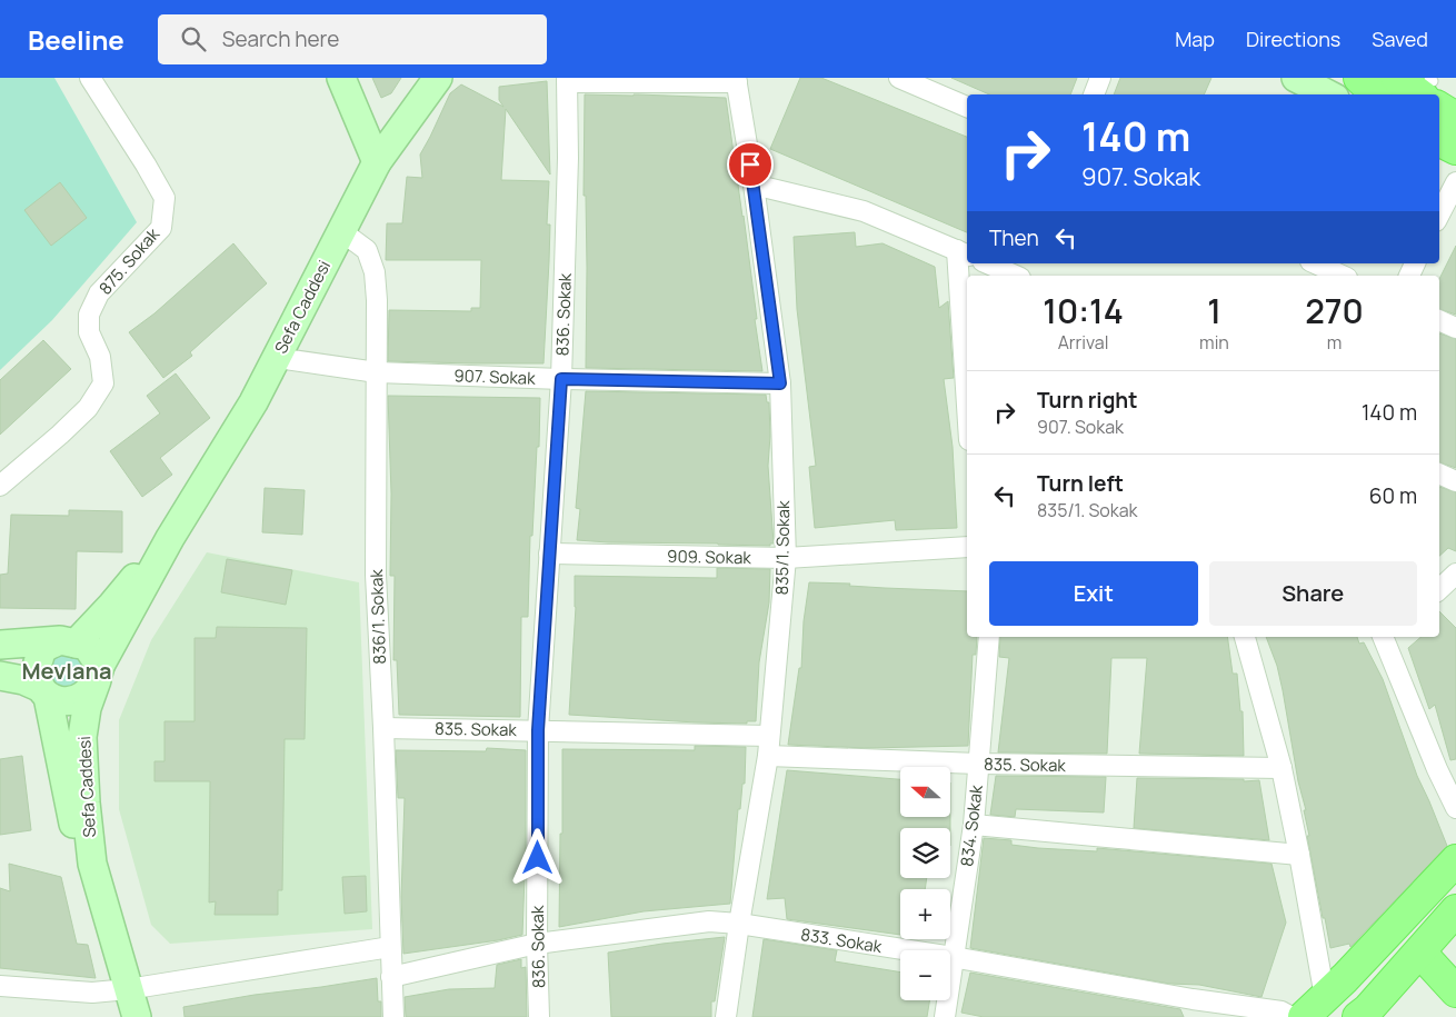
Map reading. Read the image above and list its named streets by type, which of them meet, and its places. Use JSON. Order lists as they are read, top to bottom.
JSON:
{
  "streets": {
    "street": [
      "875. Sokak",
      "Sefa Caddesi",
      "836. Sokak",
      "907. Sokak",
      "835/1. Sokak",
      "909. Sokak",
      "836/1. Sokak",
      "835. Sokak",
      "834. Sokak",
      "833. Sokak"
    ]
  },
  "crossings": [
    ["Sefa Caddesi", "907. Sokak"],
    ["Sefa Caddesi", "836/1. Sokak"],
    ["836. Sokak", "907. Sokak"],
    ["836. Sokak", "909. Sokak"],
    ["836. Sokak", "835. Sokak"],
    ["836. Sokak", "833. Sokak"],
    ["907. Sokak", "835/1. Sokak"],
    ["907. Sokak", "836/1. Sokak"],
    ["835/1. Sokak", "909. Sokak"],
    ["835/1. Sokak", "835. Sokak"],
    ["835/1. Sokak", "833. Sokak"],
    ["836/1. Sokak", "835. Sokak"],
    ["836/1. Sokak", "833. Sokak"],
    ["835. Sokak", "834. Sokak"],
    ["834. Sokak", "833. Sokak"]
  ],
  "districts": ["Mevlana"],
  "north": "left",
  "page": {
    "header": "Beeline",
    "search": "Search here",
    "nav": ["Map", "Directions", "Saved"],
    "turn": ["140 m", "907. Sokak"],
    "then": "Then",
    "eta": [
      "10:14",
      "Arrival",
      "1",
      "min",
      "270",
      "m"
    ],
    "list": [
      {
        "name": "Turn right",
        "note": "907. Sokak",
        "value": "140 m"
      },
      {
        "name": "Turn left",
        "note": "835/1. Sokak",
        "value": "60 m"
      }
    ],
    "buttons": ["Exit", "Share"],
    "map_buttons": ["+", "−"]
  }
}
